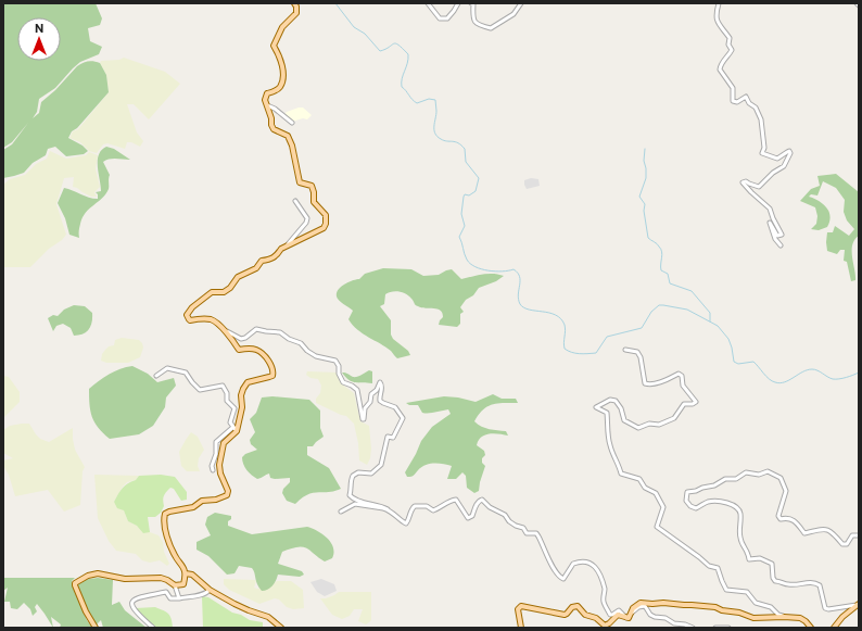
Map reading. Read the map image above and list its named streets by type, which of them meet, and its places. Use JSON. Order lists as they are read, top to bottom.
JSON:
{
  "north": "top"
}
